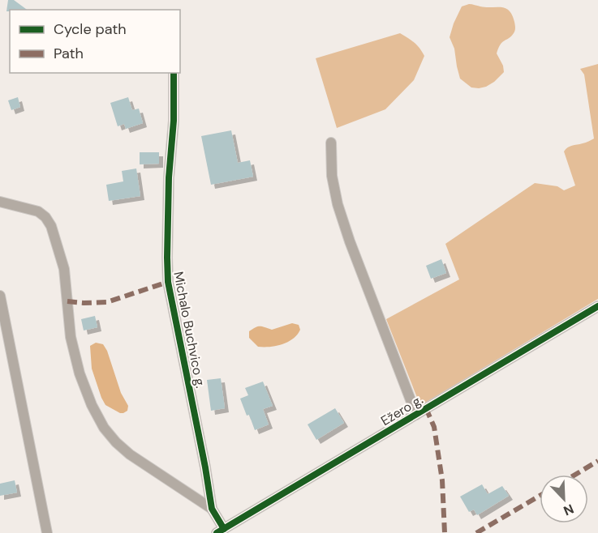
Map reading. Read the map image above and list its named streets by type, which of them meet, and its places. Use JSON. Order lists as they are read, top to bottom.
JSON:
{
  "streets": {
    "street": ["Michalo Buchvico g.", "Ežero g."]
  },
  "crossings": [
    ["Michalo Buchvico g.", "Ežero g."]
  ],
  "legend": ["Cycle path", "Path"],
  "north": "bottom right"
}
